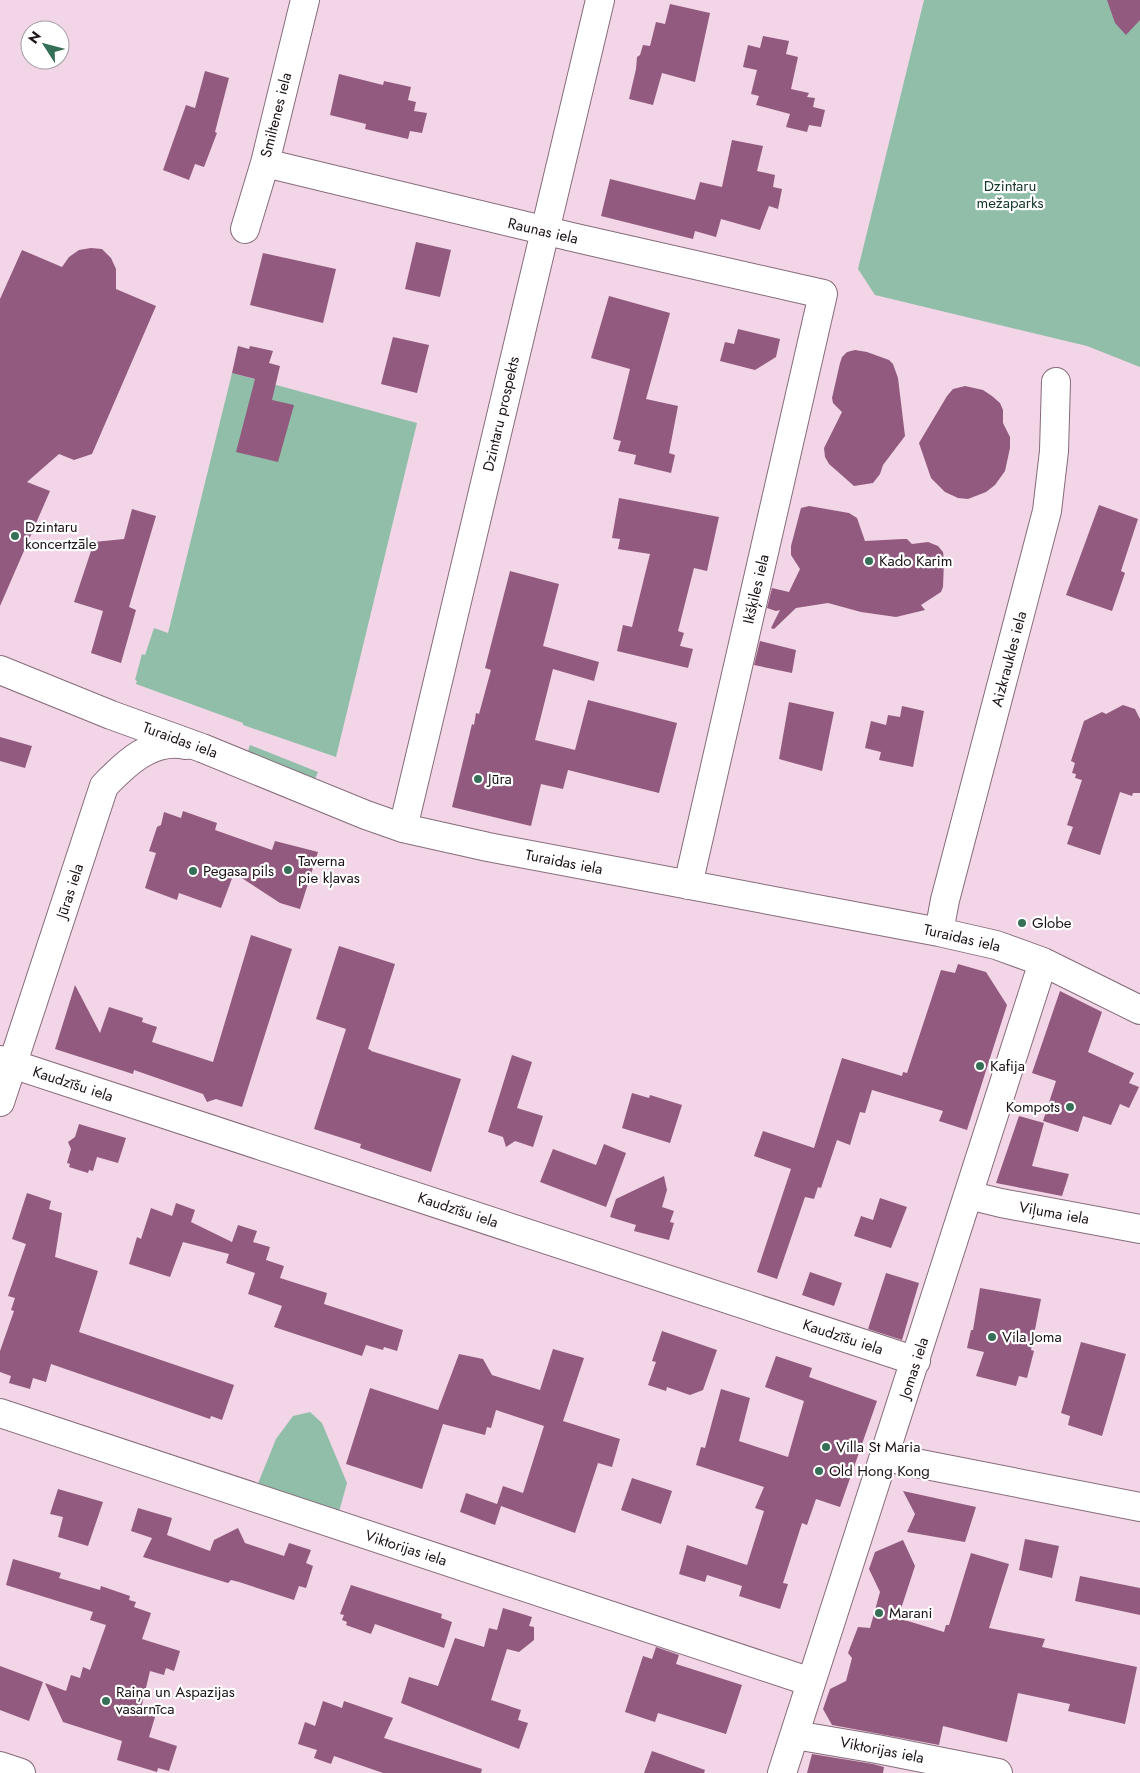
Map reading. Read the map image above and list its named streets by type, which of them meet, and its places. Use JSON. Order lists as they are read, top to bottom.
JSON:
{
  "streets": {
    "street": [
      "Smiltenes iela",
      "Raunas iela",
      "Dzintaru prospekts",
      "Ikšķiles iela",
      "Aizkraukles iela",
      "Turaidas iela",
      "Jūras iela",
      "Kaudzīšu iela",
      "Viļuma iela",
      "Jomas iela",
      "Viktorijas iela"
    ]
  },
  "crossings": [
    ["Smiltenes iela", "Raunas iela"],
    ["Raunas iela", "Dzintaru prospekts"],
    ["Raunas iela", "Ikšķiles iela"],
    ["Dzintaru prospekts", "Turaidas iela"],
    ["Ikšķiles iela", "Turaidas iela"],
    ["Aizkraukles iela", "Turaidas iela"],
    ["Turaidas iela", "Jūras iela"],
    ["Turaidas iela", "Jomas iela"],
    ["Jūras iela", "Kaudzīšu iela"],
    ["Kaudzīšu iela", "Jomas iela"],
    ["Viļuma iela", "Jomas iela"],
    ["Jomas iela", "Viktorijas iela"]
  ],
  "parks": ["Dzintaru mežaparks"],
  "places": [
    "Dzintaru koncertzāle",
    "Kado Karim",
    "Jūra",
    "Taverna pie kļavas",
    "Pegasa pils",
    "Globe",
    "Kafija",
    "Kompots",
    "Vila Joma",
    "Villa St Maria",
    "Old Hong Kong",
    "Marani",
    "Raiņa un Aspazijas vasarnīca"
  ],
  "north": "top left"
}
